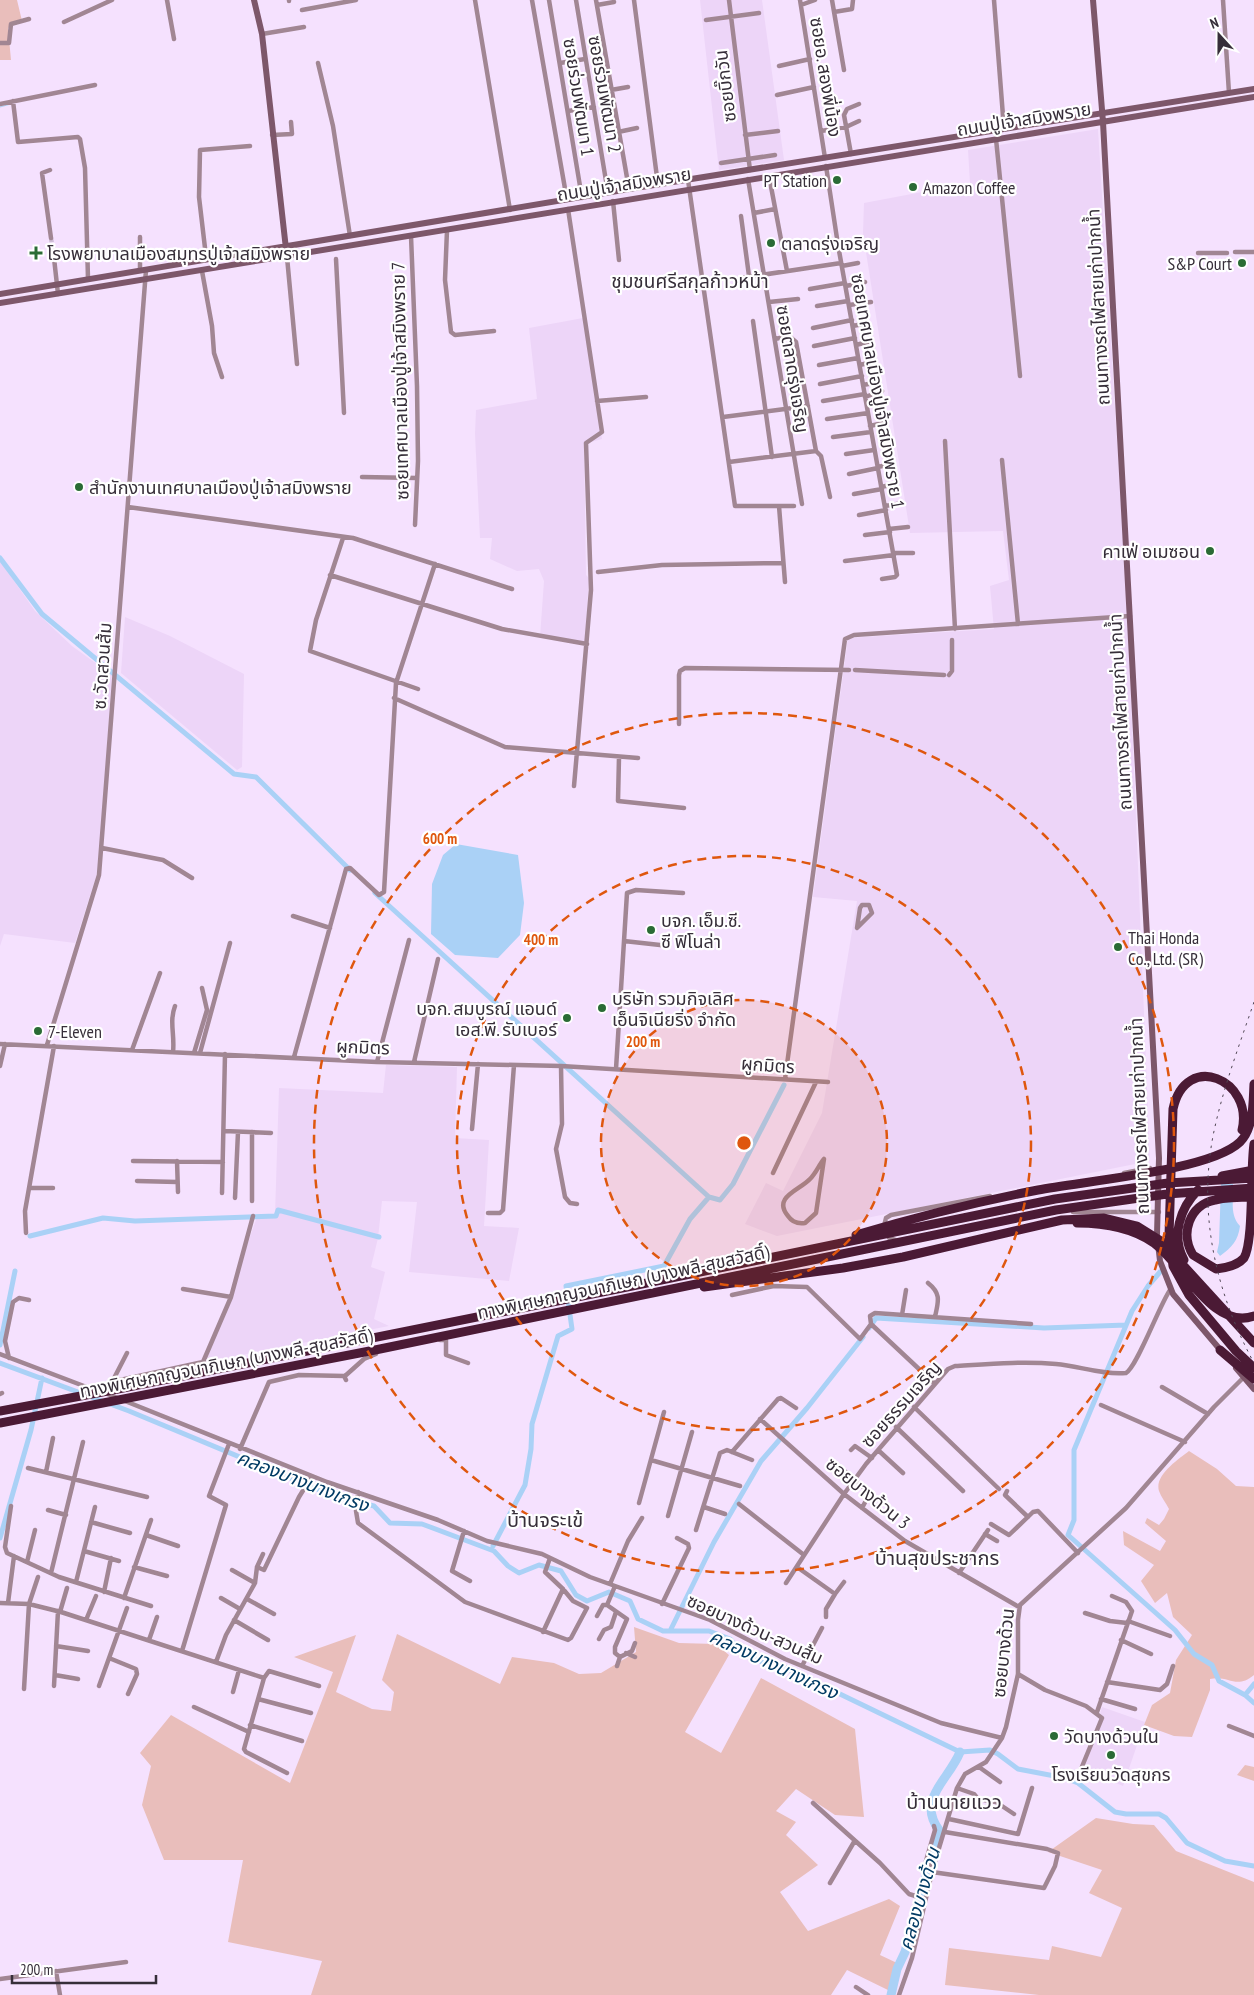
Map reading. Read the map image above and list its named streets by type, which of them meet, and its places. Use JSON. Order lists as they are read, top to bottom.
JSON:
{
  "streets": {
    "highway": ["ทางพิเศษกาญจนาภิเษก (บางพลี-สุขสวัสดิ์)"],
    "main road": ["ถนนปู่เจ้าสมิงพราย", "ถนนทางรถไฟสายเก่าปากน้ำ"],
    "street": [
      "ซอยอ. สองพี่น้อง",
      "ซอยบิ๊กวัน",
      "ซอยร่วมพัฒนา 2",
      "ซอยร่วมพัฒนา 1",
      "ซอยตลาดรุ่งเจริญ",
      "ซอยเทศบาลเมืองปู่เจ้าสมิงพราย 7",
      "ซอยเทศบาลเมืองปู่เจ้าสมิงพราย 1",
      "ซ. วัดสวนส้ม",
      "ผูกมิตร",
      "ซอยธรรมเจริญ",
      "ซอยบางด้วน 3",
      "ซอยบางด้วน-สวนส้ม",
      "ซอยบางด้วน"
    ]
  },
  "crossings": [
    ["ซอยอ. สองพี่น้อง", "ถนนปู่เจ้าสมิงพราย"],
    ["ซอยบิ๊กวัน", "ถนนปู่เจ้าสมิงพราย"],
    ["ซอยร่วมพัฒนา 2", "ถนนปู่เจ้าสมิงพราย"],
    ["ซอยร่วมพัฒนา 1", "ถนนปู่เจ้าสมิงพราย"],
    ["ถนนปู่เจ้าสมิงพราย", "ถนนทางรถไฟสายเก่าปากน้ำ"],
    ["ถนนปู่เจ้าสมิงพราย", "ซอยตลาดรุ่งเจริญ"],
    ["ถนนปู่เจ้าสมิงพราย", "ซอยเทศบาลเมืองปู่เจ้าสมิงพราย 7"],
    ["ถนนปู่เจ้าสมิงพราย", "ซอยเทศบาลเมืองปู่เจ้าสมิงพราย 1"],
    ["ถนนปู่เจ้าสมิงพราย", "ซ. วัดสวนส้ม"],
    ["ถนนทางรถไฟสายเก่าปากน้ำ", "ซอยธรรมเจริญ"],
    ["ถนนทางรถไฟสายเก่าปากน้ำ", "ซอยบางด้วน"],
    ["ซ. วัดสวนส้ม", "ผูกมิตร"],
    ["ซอยธรรมเจริญ", "ซอยบางด้วน 3"],
    ["ซอยบางด้วน 3", "ซอยบางด้วน"],
    ["ซอยบางด้วน-สวนส้ม", "ซอยบางด้วน"]
  ],
  "districts": [
    "ชุมชนศรีสกุลก้าวหน้า",
    "บ้านจระเข้",
    "บ้านสุขประชากร",
    "บ้านนายแวว"
  ],
  "water": ["คลองบางนางเกรง", "คลองบางด้วน"],
  "places": {
    "other": [
      "PT Station",
      "Amazon Coffee",
      "ตลาดรุ่งเจริญ",
      "S&P Court",
      "สำนักงานเทศบาลเมืองปู่เจ้าสมิงพราย",
      "คาเฟ่ อเมซอน",
      "บจก. เอ็ม.ซี. ซี ฟิโนล่า",
      "Thai Honda Co., Ltd. (SR)",
      "บริษัท รวมกิจเลิศ เอ็นจิเนียริ่ง จำกัด",
      "บจก. สมบูรณ์ แอนด์ เอส.พี. รับเบอร์",
      "7-Eleven",
      "วัดบางด้วนใน",
      "โรงเรียนวัดสุขกร"
    ],
    "health": ["โรงพยาบาลเมืองสมุทรปู่เจ้าสมิงพราย"]
  },
  "scale_bar": "200 m",
  "north": "top",
  "rings": ["600 m", "400 m", "200 m"]
}
